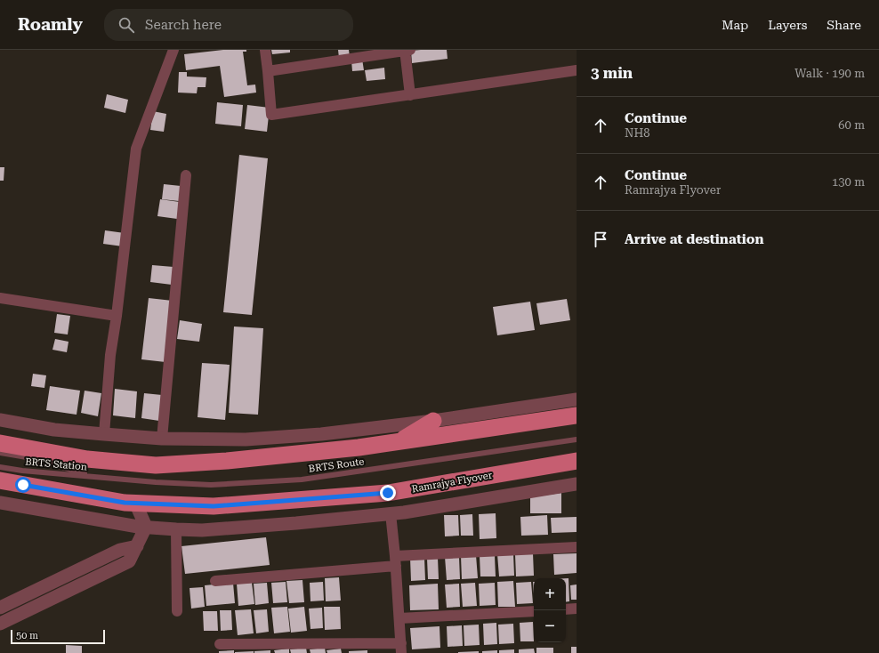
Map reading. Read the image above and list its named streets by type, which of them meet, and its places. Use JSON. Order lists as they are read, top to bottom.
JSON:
{
  "streets": {
    "main road": ["Ramrajya Flyover"],
    "lane": ["BRTS Station", "BRTS Route"]
  },
  "crossings": [
    ["BRTS Station", "BRTS Route"]
  ],
  "scale_bar": "50 m",
  "page": {
    "header": "Roamly",
    "search": "Search here",
    "nav": ["Map", "Layers", "Share"],
    "heading": ["3 min", "Walk · 190 m"],
    "list": [
      ["Continue", "NH8", "60 m"],
      ["Continue", "Ramrajya Flyover", "130 m"],
      "Arrive at destination"
    ],
    "map_buttons": ["+", "−"],
    "scale": "50 m"
  }
}
